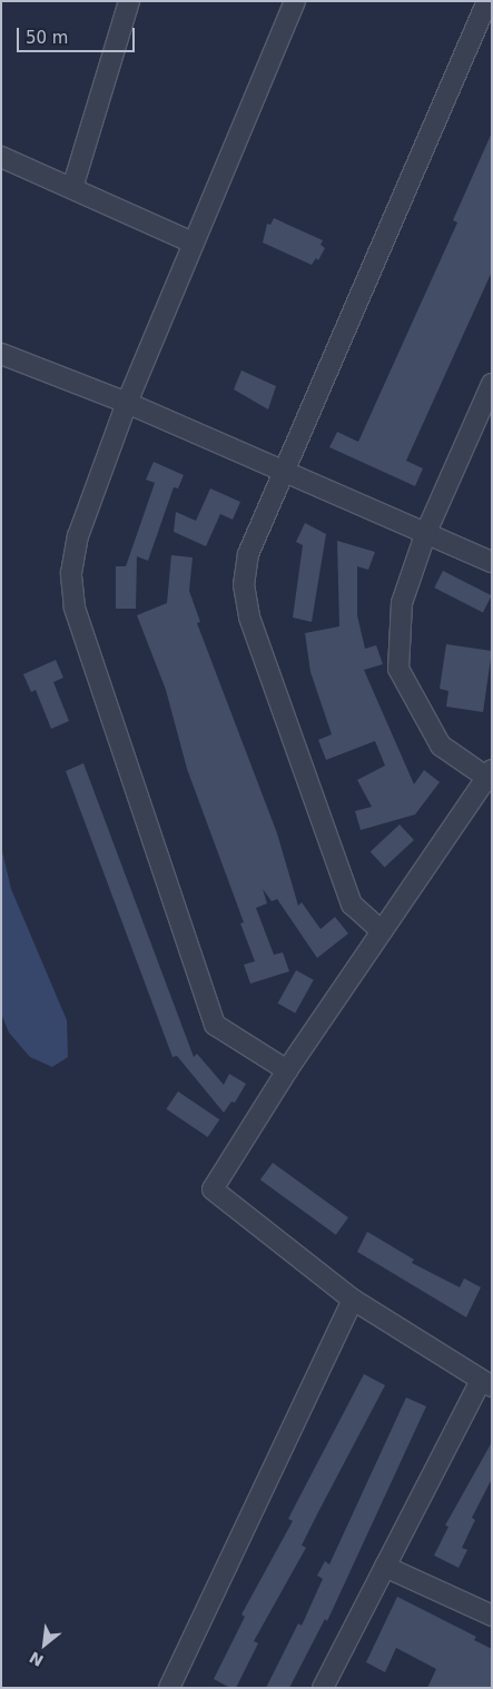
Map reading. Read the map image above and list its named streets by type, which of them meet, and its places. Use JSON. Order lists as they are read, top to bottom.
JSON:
{
  "scale_bar": "50 m",
  "north": "bottom left"
}
